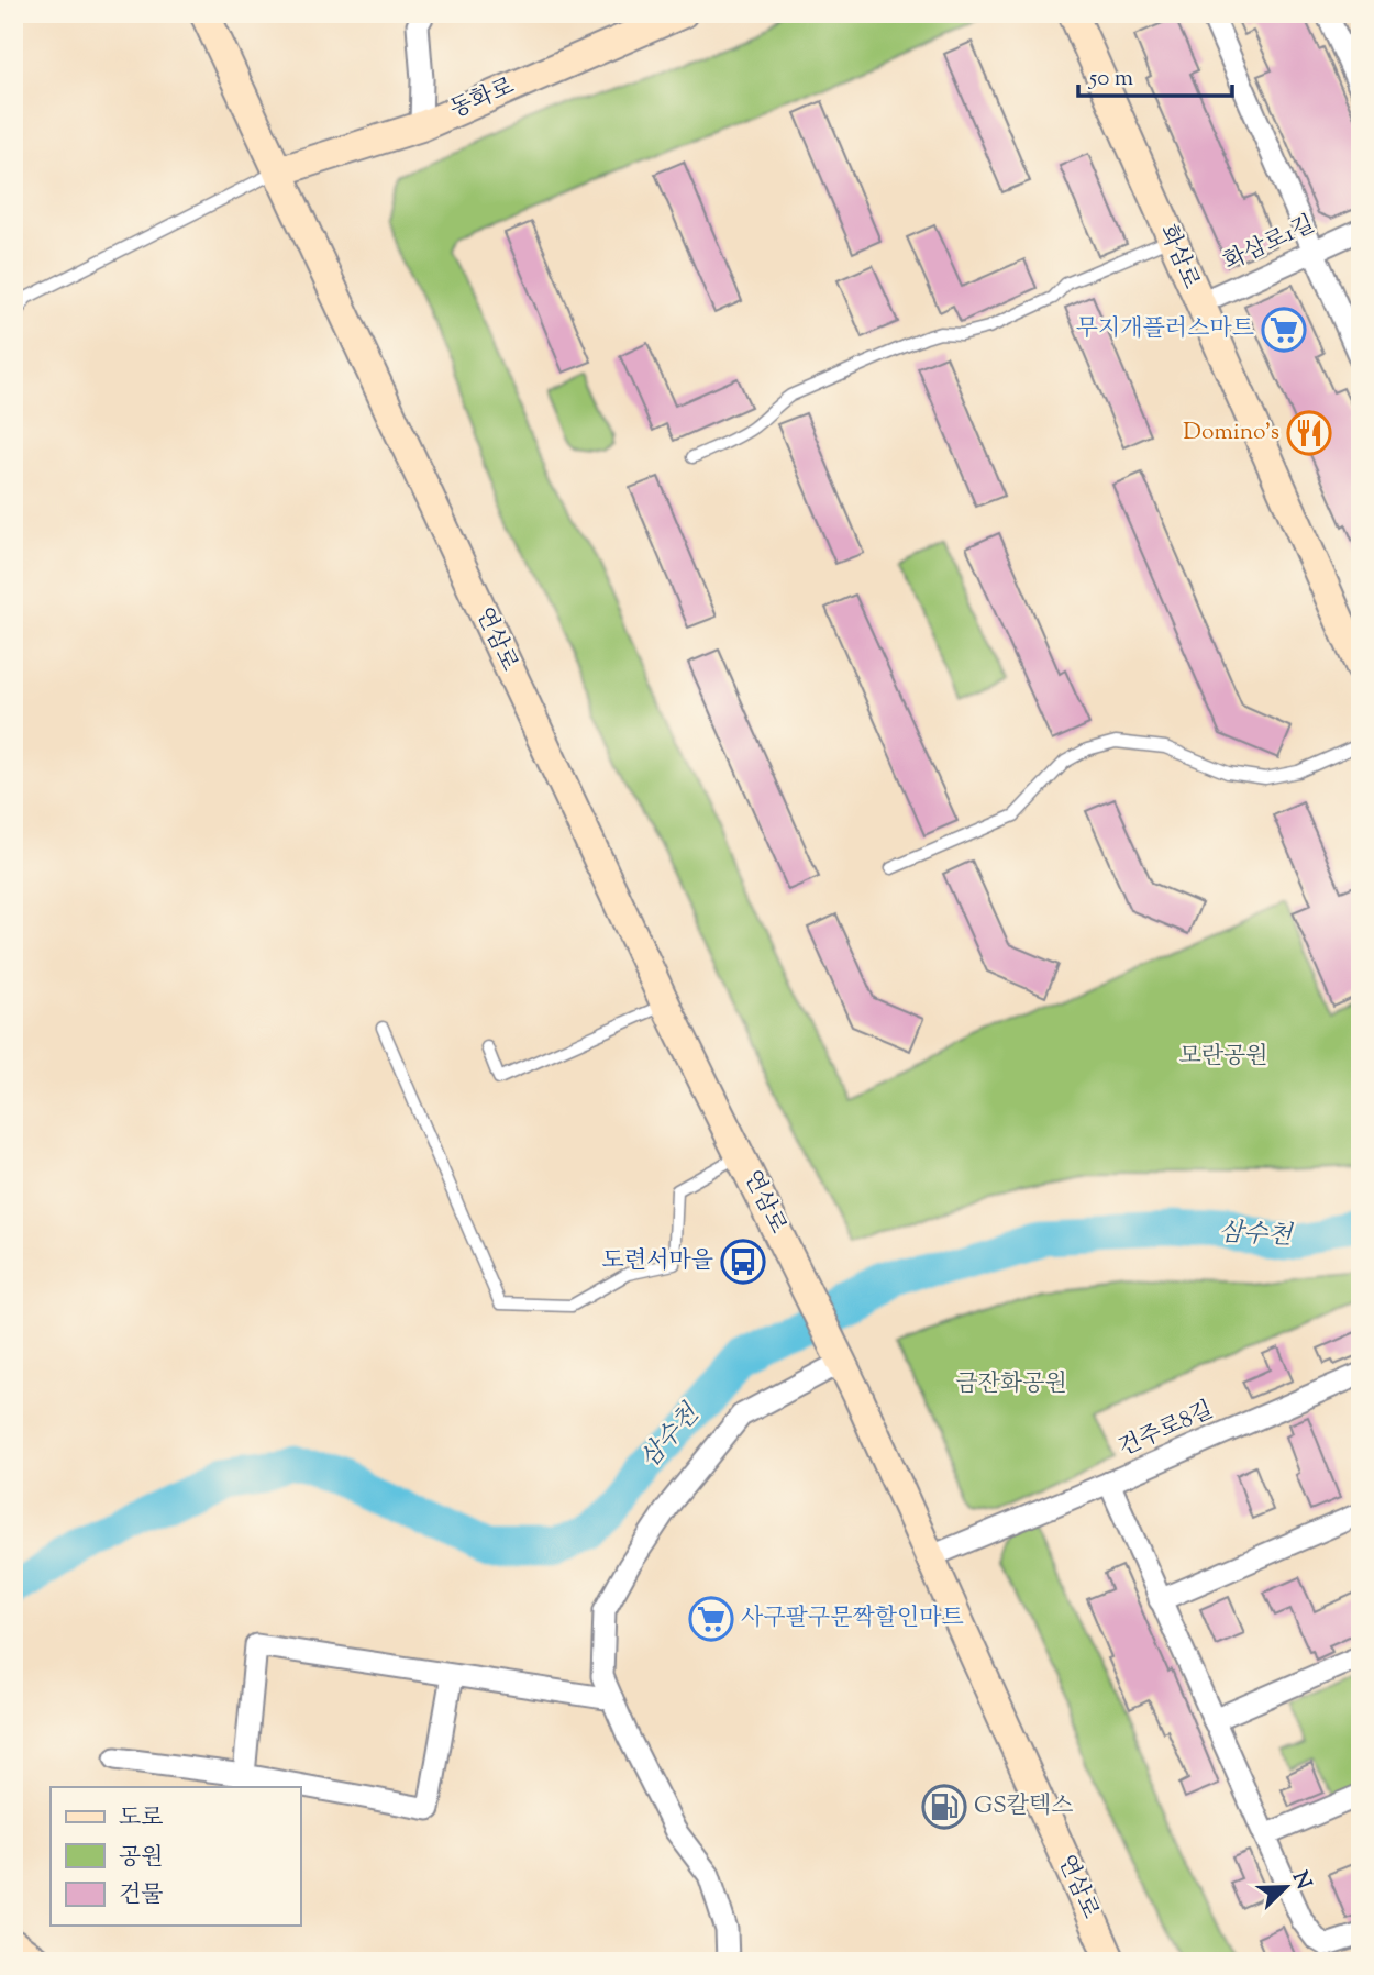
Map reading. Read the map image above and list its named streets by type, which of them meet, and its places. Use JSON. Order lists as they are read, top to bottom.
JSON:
{
  "streets": {
    "main road": ["동화로", "화삼로", "연삼로"],
    "street": ["화삼로1길", "건주로8길"]
  },
  "crossings": [
    ["동화로", "연삼로"],
    ["화삼로1길", "화삼로"]
  ],
  "water": ["삼수천"],
  "parks": ["모란공원", "금잔화공원"],
  "places": {
    "supermarket": ["무지개플러스마트", "사구팔구문짝할인마트"],
    "restaurant": ["Domino's"],
    "bus stop": ["도련서마을"],
    "fuel station": ["GS칼텍스"]
  },
  "legend": ["도로", "공원", "건물"],
  "scale_bar": "50 m",
  "north": "top right"
}
